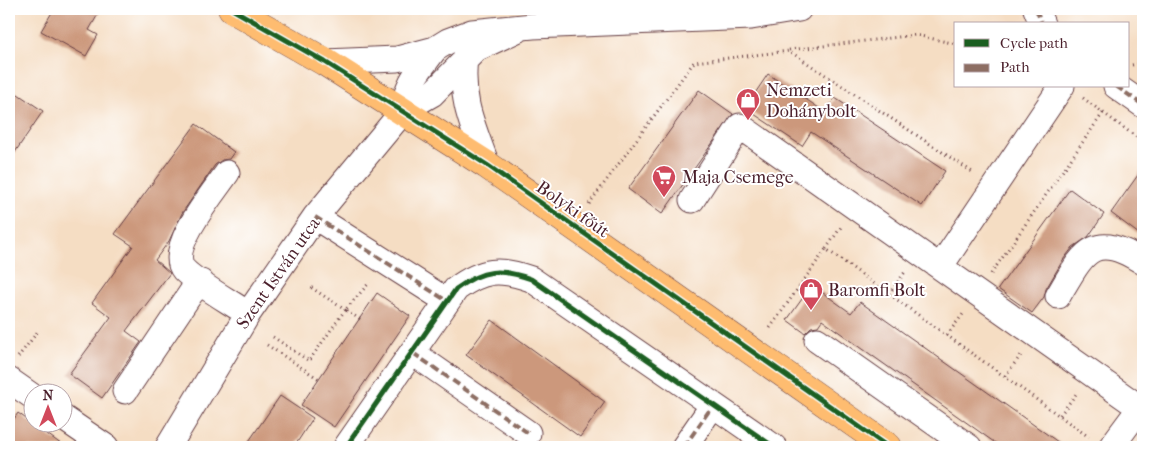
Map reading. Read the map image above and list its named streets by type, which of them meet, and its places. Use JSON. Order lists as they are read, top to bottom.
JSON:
{
  "streets": {
    "main road": ["Bolyki főút"],
    "street": ["Szent István utca"]
  },
  "crossings": [
    ["Bolyki főút", "Szent István utca"]
  ],
  "places": {
    "shop": ["Nemzeti Dohánybolt", "Baromfi Bolt"],
    "supermarket": ["Maja Csemege"]
  },
  "legend": ["Cycle path", "Path"],
  "north": "top"
}
